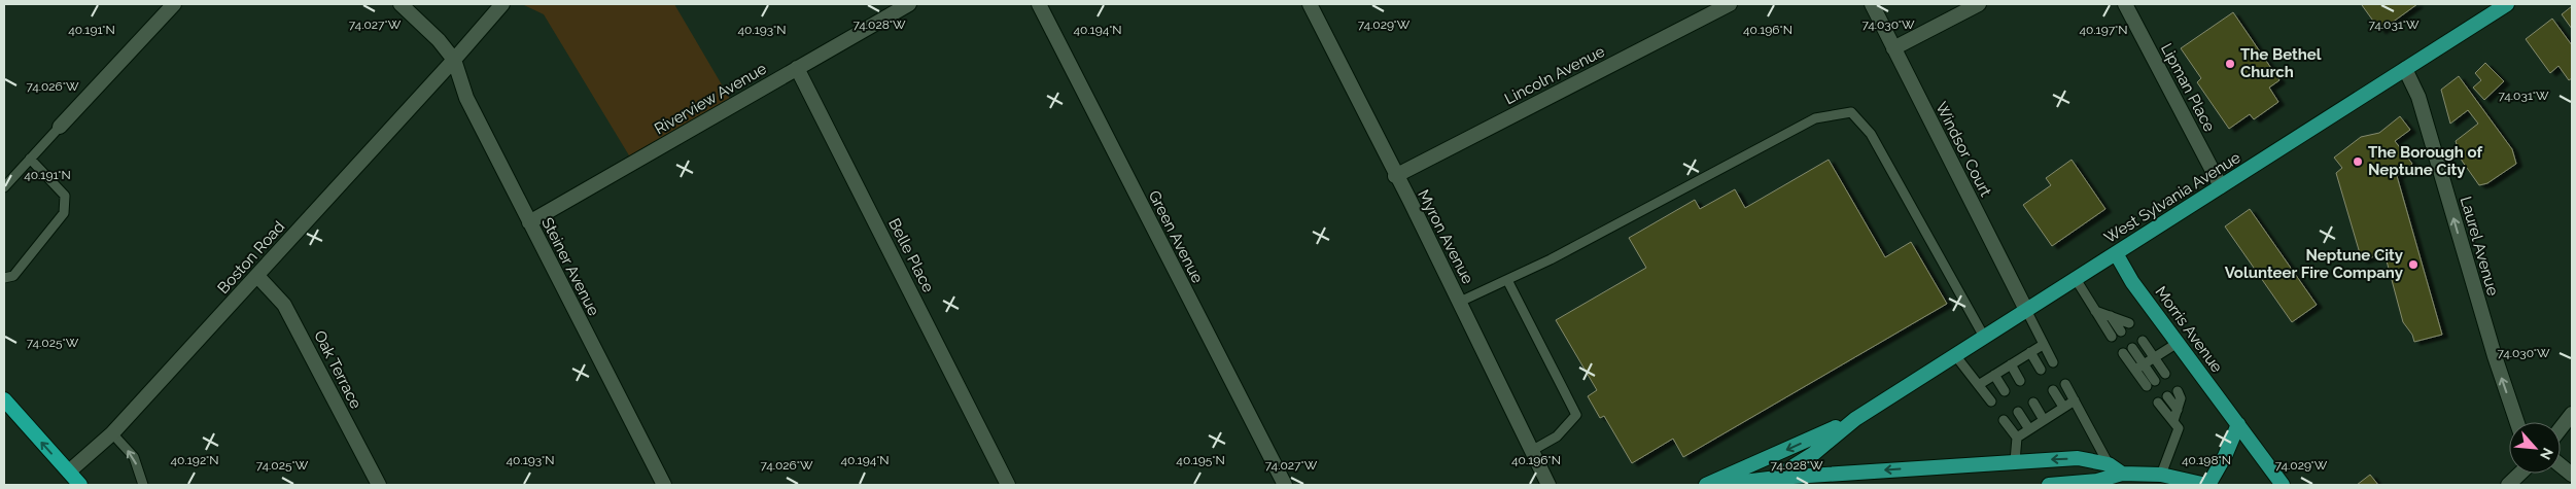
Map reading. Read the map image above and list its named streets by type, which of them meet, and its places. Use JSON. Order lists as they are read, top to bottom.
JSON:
{
  "streets": {
    "main road": ["West Sylvania Avenue", "Morris Avenue"],
    "street": [
      "Lincoln Avenue",
      "Lipman Place",
      "Riverview Avenue",
      "Windsor Court",
      "Green Avenue",
      "Myron Avenue",
      "Laurel Avenue",
      "Belle Place",
      "Boston Road",
      "Steiner Avenue",
      "Oak Terrace"
    ]
  },
  "crossings": [
    ["Lincoln Avenue", "Myron Avenue"],
    ["Lipman Place", "West Sylvania Avenue"],
    ["Riverview Avenue", "Belle Place"],
    ["Riverview Avenue", "Steiner Avenue"],
    ["Windsor Court", "West Sylvania Avenue"],
    ["West Sylvania Avenue", "Laurel Avenue"],
    ["West Sylvania Avenue", "Morris Avenue"],
    ["Boston Road", "Steiner Avenue"],
    ["Boston Road", "Oak Terrace"]
  ],
  "one_way": ["Laurel Avenue"],
  "places": ["The Bethel Church", "The Borough of Neptune City", "Neptune City Volunteer Fire Company"],
  "north": "bottom right",
  "coordinates": [
    "74.027°W",
    "74.028°W",
    "74.029°W",
    "74.030°W",
    "74.031°W",
    "40.191°N",
    "40.193°N",
    "40.194°N",
    "40.196°N",
    "40.197°N",
    "74.026°W",
    "74.025°W",
    "40.192°N",
    "40.195°N",
    "40.198°N"
  ]
}
